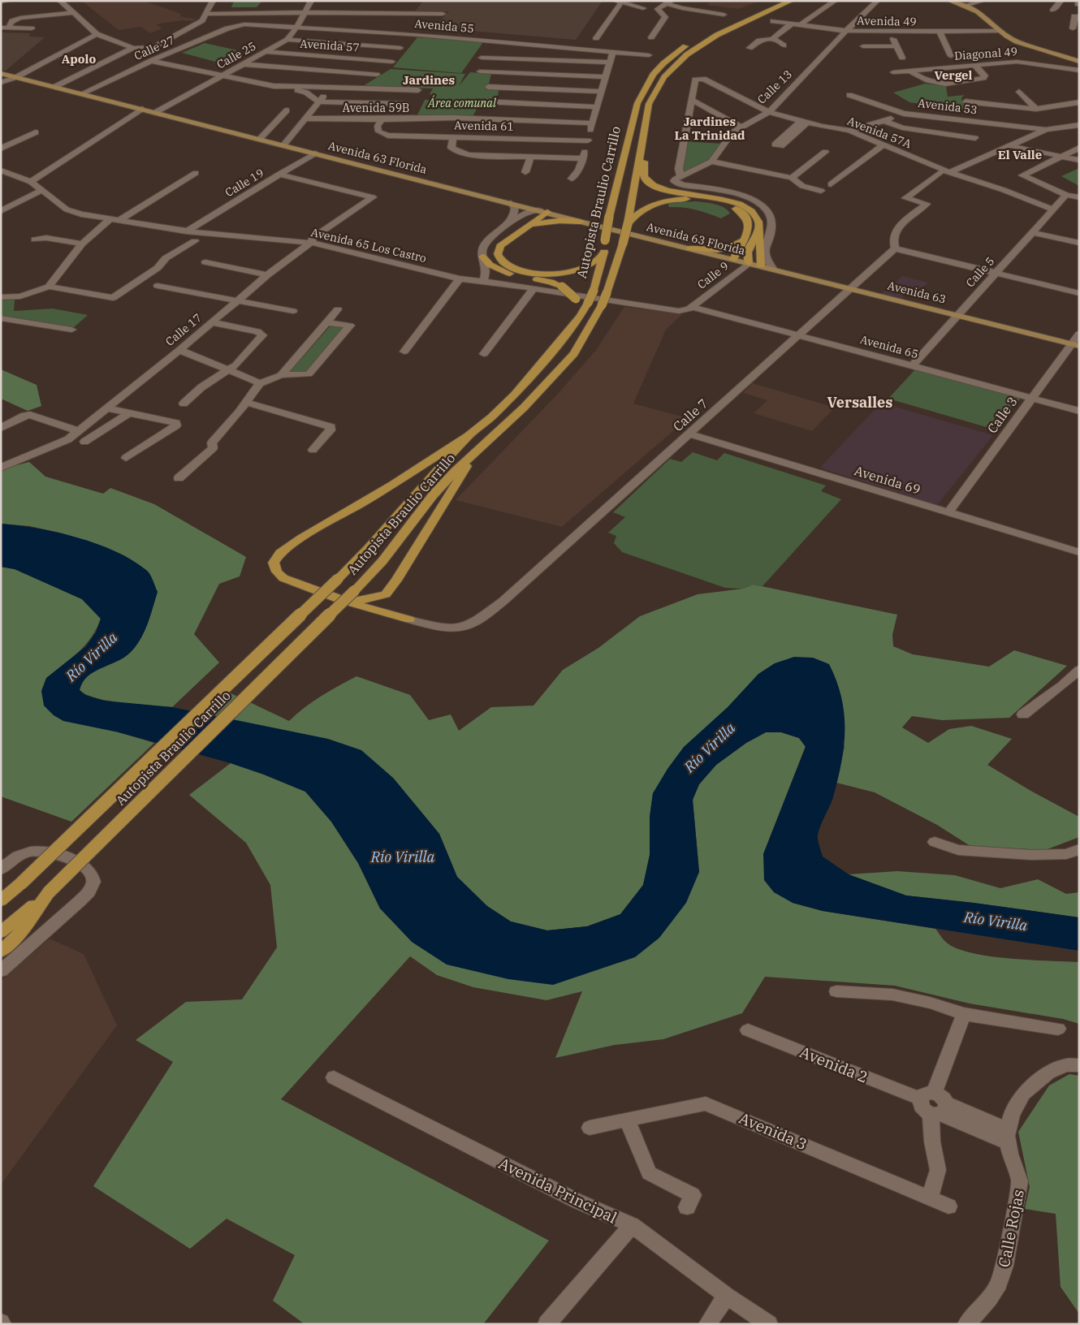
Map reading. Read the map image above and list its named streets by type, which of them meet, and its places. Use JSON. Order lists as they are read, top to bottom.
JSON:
{
  "streets": {
    "highway": ["Autopista Braulio Carrillo"],
    "main road": ["Avenida 63 Florida", "Avenida 63"],
    "street": [
      "Avenida 49",
      "Avenida 55",
      "Avenida 57",
      "Calle 27",
      "Diagonal 49",
      "Calle 25",
      "Calle 13",
      "Avenida 53",
      "Avenida 59B",
      "Avenida 61",
      "Avenida 57A",
      "Calle 19",
      "Avenida 65 Los Castro",
      "Calle 5",
      "Calle 9",
      "Calle 17",
      "Avenida 65",
      "Calle 7",
      "Calle 3",
      "Avenida 69",
      "Avenida 2",
      "Avenida 3",
      "Avenida Principal",
      "Calle Rojas"
    ]
  },
  "crossings": [
    ["Avenida 49", "Calle 13"],
    ["Avenida 55", "Calle 27"],
    ["Avenida 55", "Calle 25"],
    ["Avenida 57", "Calle 25"],
    ["Calle 27", "Avenida 63 Florida"],
    ["Calle 25", "Avenida 63 Florida"],
    ["Calle 13", "Avenida 57A"],
    ["Avenida 59B", "Avenida 61"],
    ["Avenida 57A", "Calle 5"],
    ["Avenida 63 Florida", "Calle 19"],
    ["Avenida 63 Florida", "Calle 9"],
    ["Avenida 63 Florida", "Avenida 63"],
    ["Calle 19", "Avenida 65 Los Castro"],
    ["Calle 19", "Calle 17"],
    ["Avenida 65 Los Castro", "Calle 9"],
    ["Avenida 65 Los Castro", "Calle 17"],
    ["Avenida 65 Los Castro", "Avenida 65"],
    ["Calle 5", "Avenida 63"],
    ["Calle 5", "Avenida 65"],
    ["Calle 9", "Avenida 63"],
    ["Calle 9", "Avenida 65"],
    ["Avenida 63", "Calle 7"],
    ["Avenida 63", "Calle 3"],
    ["Avenida 65", "Calle 7"],
    ["Avenida 65", "Calle 3"],
    ["Calle 7", "Avenida 69"],
    ["Calle 3", "Avenida 69"],
    ["Avenida 2", "Calle Rojas"]
  ],
  "districts": [
    "Apolo",
    "Vergel",
    "Jardines",
    "Jardines La Trinidad",
    "El Valle",
    "Versalles"
  ],
  "water": ["Río Virilla"],
  "parks": ["Área comunal"]
}
